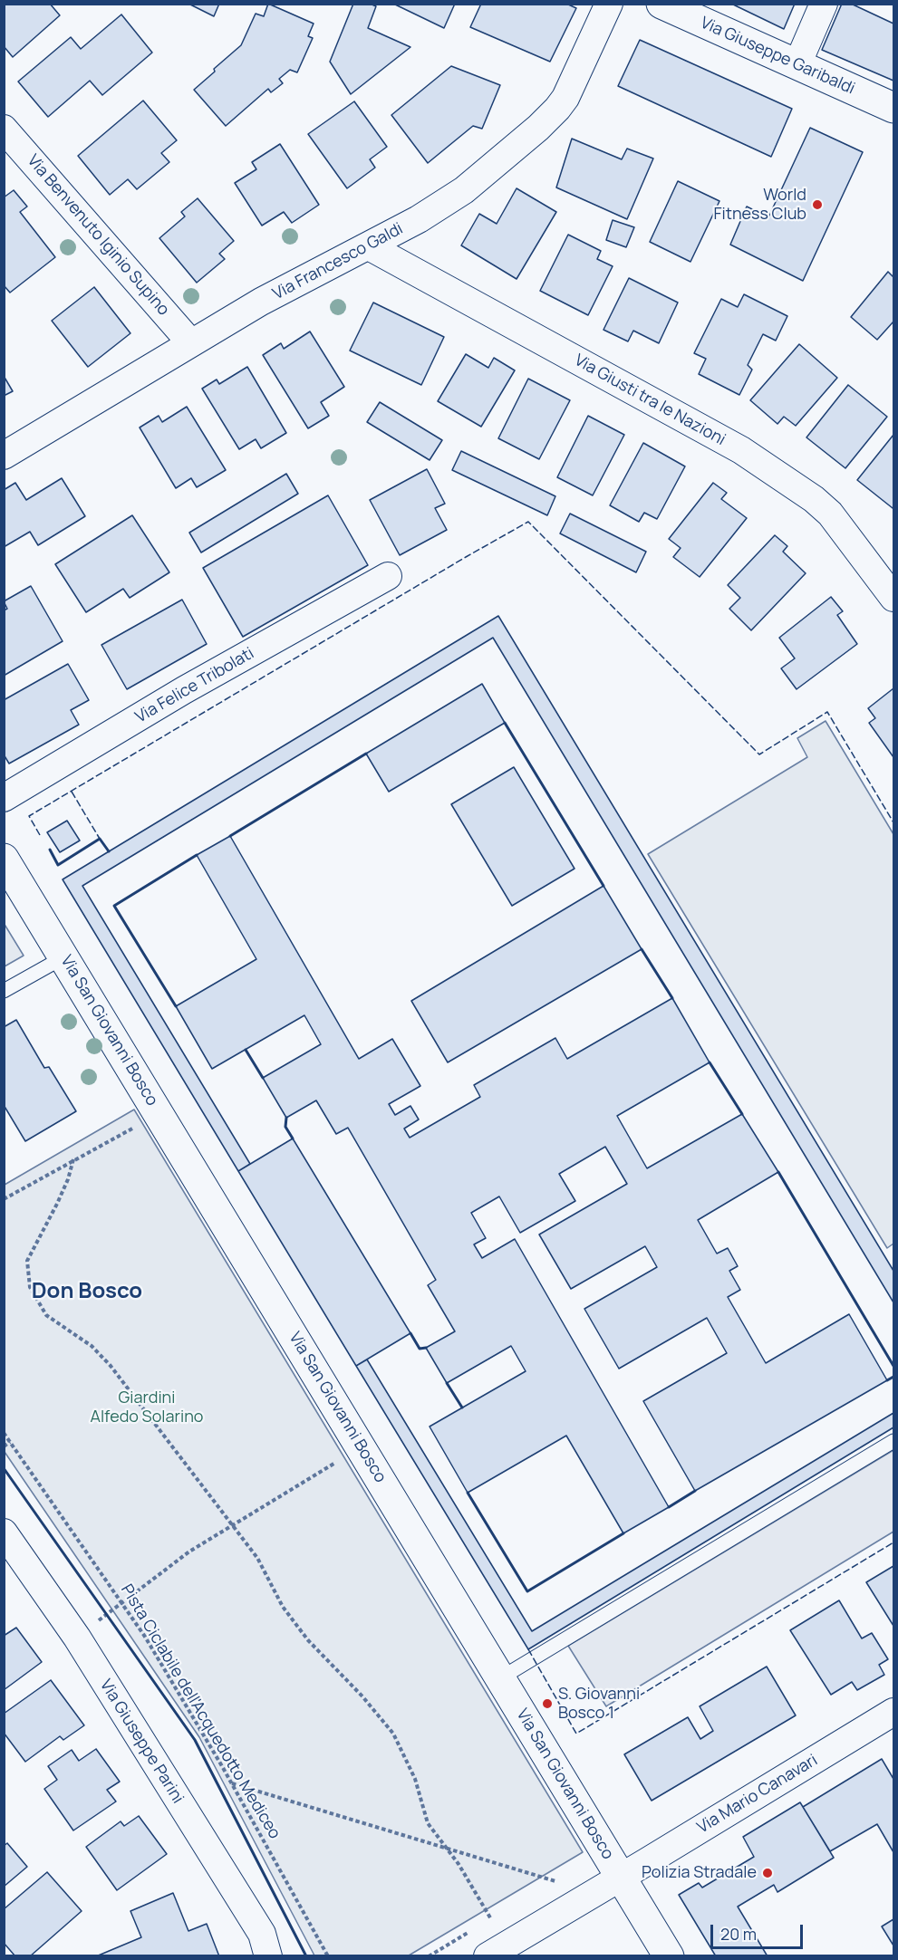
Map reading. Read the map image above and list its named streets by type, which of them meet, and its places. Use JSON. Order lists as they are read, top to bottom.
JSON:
{
  "streets": {
    "main road": ["Via Giuseppe Garibaldi", "Via San Giovanni Bosco"],
    "street": [
      "Via Benvenuto Iginio Supino",
      "Via Francesco Galdi",
      "Via Giusti tra le Nazioni",
      "Via Felice Tribolati",
      "Via Giuseppe Parini",
      "Via Mario Canavari"
    ],
    "path": ["Pista Ciclabile dell'Acquedotto Mediceo"]
  },
  "crossings": [
    ["Via Benvenuto Iginio Supino", "Via Francesco Galdi"],
    ["Via Francesco Galdi", "Via Giusti tra le Nazioni"],
    ["Via San Giovanni Bosco", "Via Mario Canavari"]
  ],
  "districts": ["Don Bosco"],
  "parks": ["Giardini Alfedo Solarino"],
  "places": ["World Fitness Club", "S. Giovanni Bosco 1", "Polizia Stradale"],
  "scale_bar": "20 m"
}
